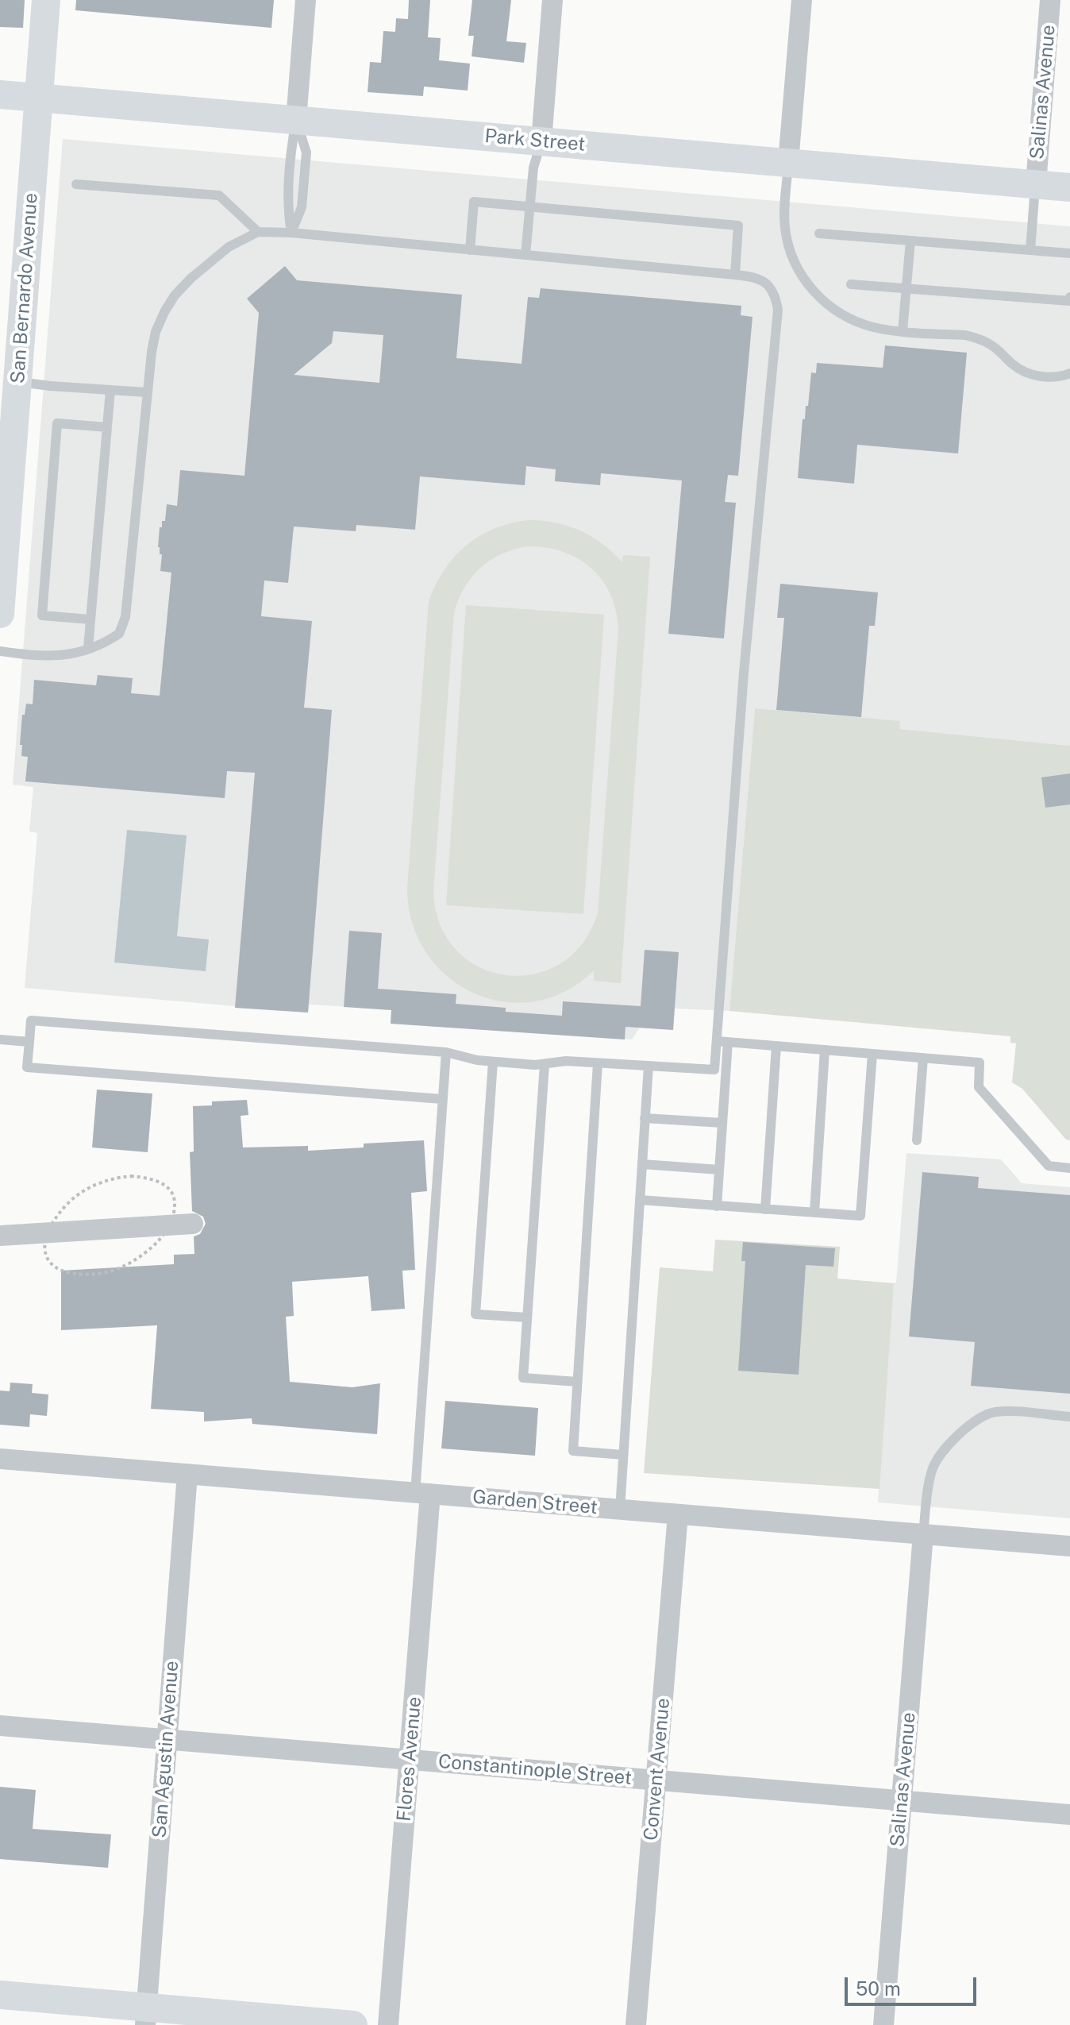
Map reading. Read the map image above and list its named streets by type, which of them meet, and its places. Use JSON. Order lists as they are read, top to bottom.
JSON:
{
  "streets": {
    "main road": ["Park Street", "San Bernardo Avenue"],
    "street": [
      "Salinas Avenue",
      "Garden Street",
      "San Agustin Avenue",
      "Flores Avenue",
      "Convent Avenue",
      "Constantinople Street"
    ]
  },
  "crossings": [
    ["Salinas Avenue", "Park Street"],
    ["Salinas Avenue", "Garden Street"],
    ["Salinas Avenue", "Constantinople Street"],
    ["Park Street", "San Bernardo Avenue"],
    ["Garden Street", "San Agustin Avenue"],
    ["Garden Street", "Flores Avenue"],
    ["Garden Street", "Convent Avenue"],
    ["San Agustin Avenue", "Constantinople Street"],
    ["Flores Avenue", "Constantinople Street"],
    ["Convent Avenue", "Constantinople Street"]
  ],
  "scale_bar": "50 m"
}
